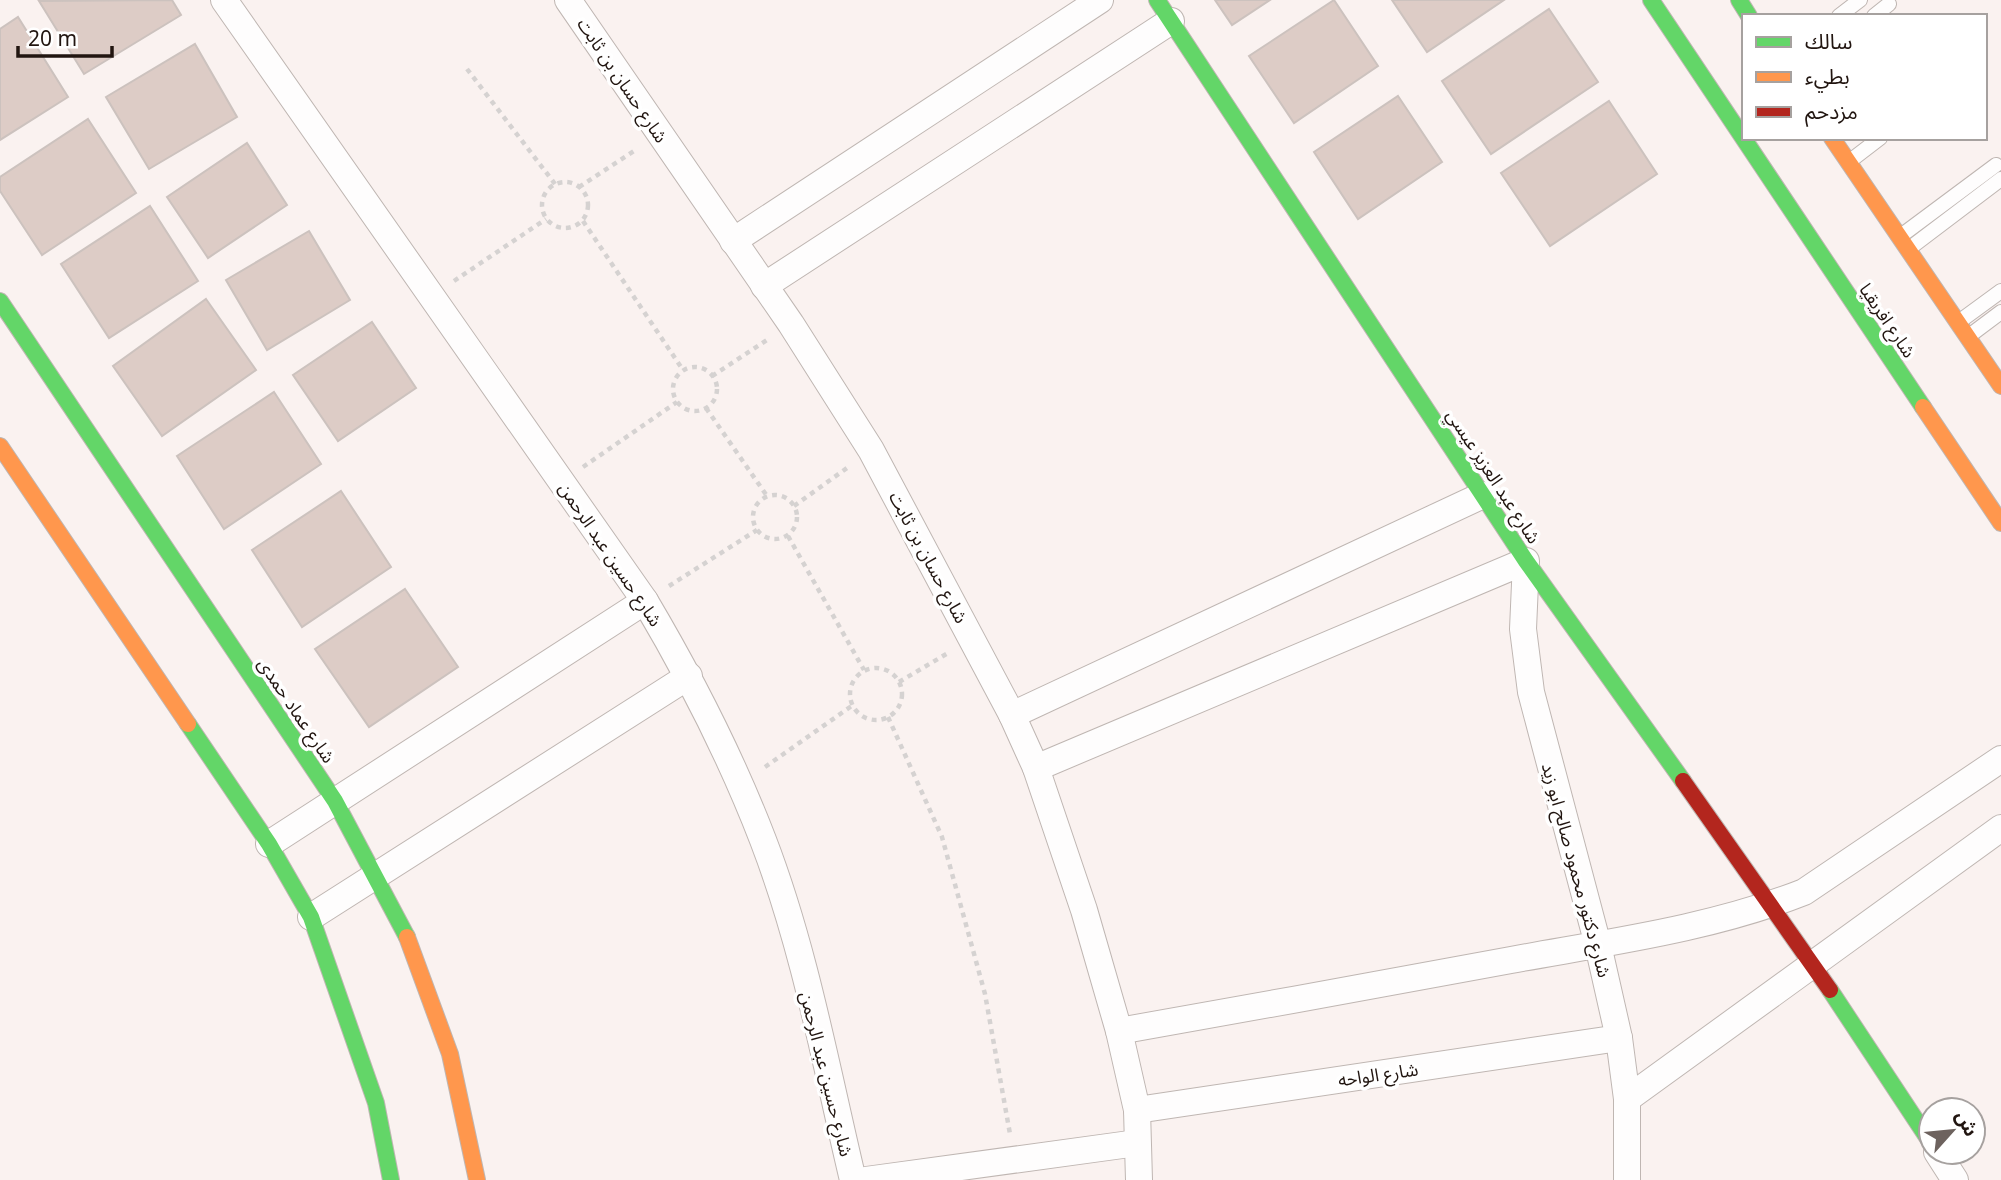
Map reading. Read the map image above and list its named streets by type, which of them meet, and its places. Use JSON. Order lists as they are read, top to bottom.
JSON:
{
  "streets": {
    "street": [
      "شارع حسان بن ثابت",
      "شارع افريقيا",
      "شارع عبد العزيز عيسي",
      "شارع حسين عبد الرحمن",
      "شارع عماد حمدى",
      "شارع دكتور محمود صالح ابو زيد",
      "شارع الواحه"
    ]
  },
  "crossings": [
    ["شارع حسان بن ثابت", "شارع الواحه"],
    ["شارع عبد العزيز عيسي", "شارع دكتور محمود صالح ابو زيد"],
    ["شارع دكتور محمود صالح ابو زيد", "شارع الواحه"]
  ],
  "legend": ["سالك", "بطيء", "مزدحم"],
  "scale_bar": "20 m",
  "north": "top right"
}
